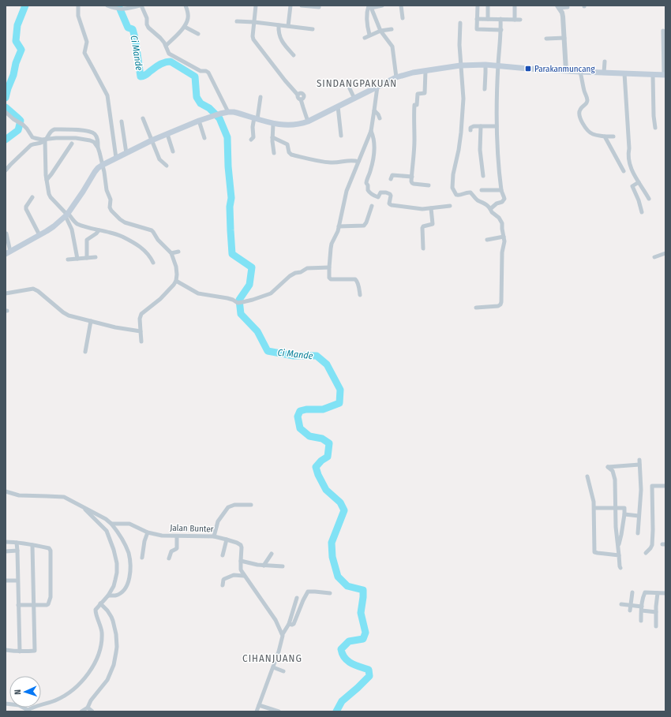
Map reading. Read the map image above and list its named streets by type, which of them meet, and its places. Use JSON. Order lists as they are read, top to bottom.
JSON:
{
  "streets": {
    "street": ["Jalan Bunter"]
  },
  "districts": ["SINDANGPAKUAN", "CIHANJUANG"],
  "water": ["Ci Mande"],
  "places": {
    "transit": ["Parakanmuncang"]
  },
  "north": "left"
}
